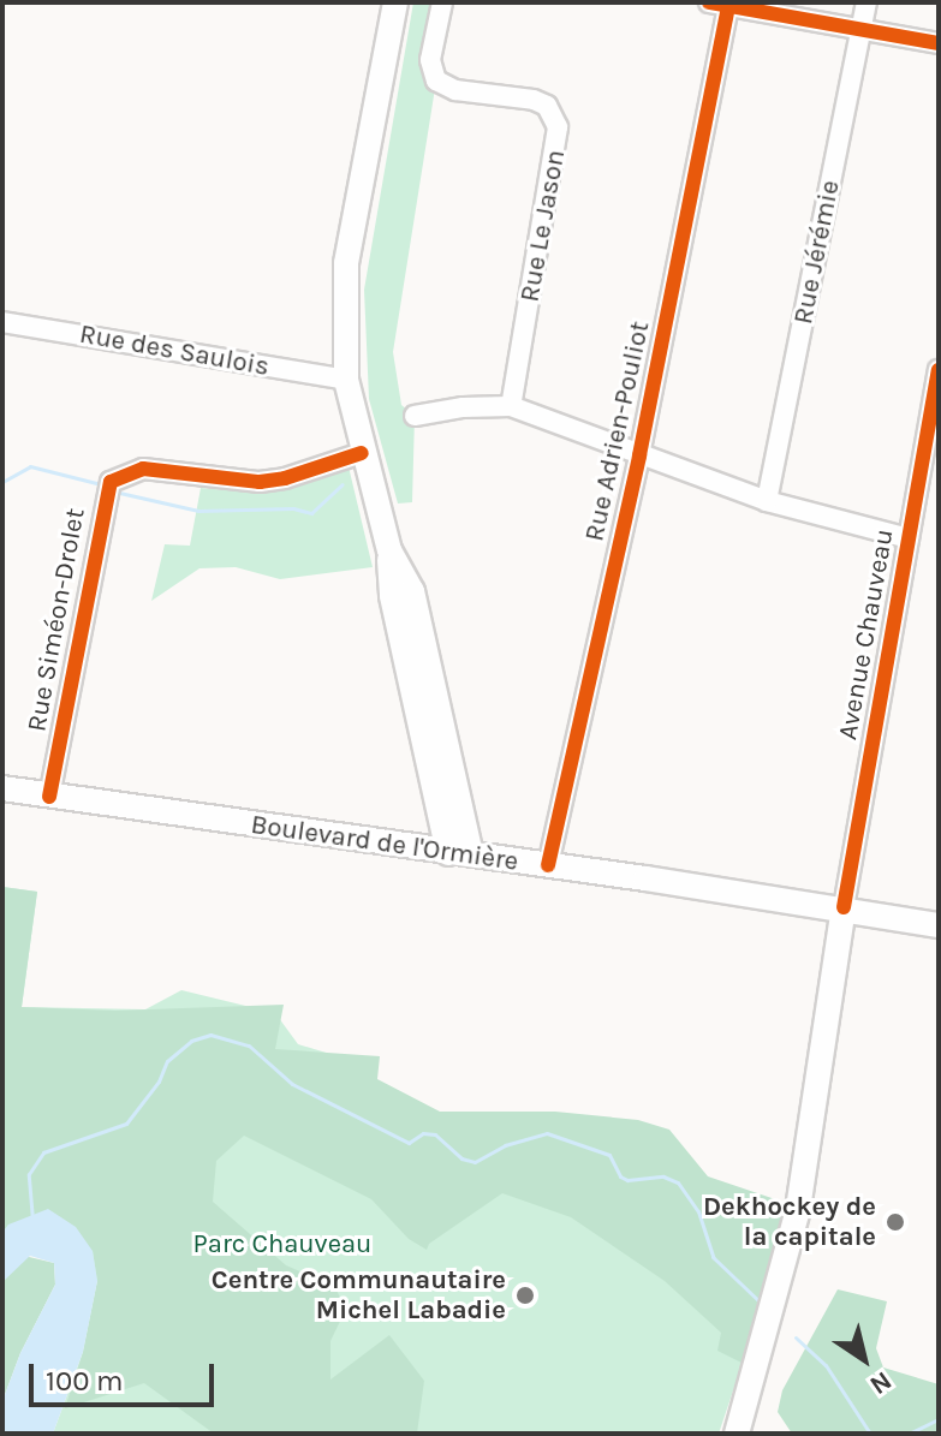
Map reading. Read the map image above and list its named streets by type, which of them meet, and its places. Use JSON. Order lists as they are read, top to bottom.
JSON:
{
  "streets": {
    "main road": ["Avenue Chauveau", "Boulevard de l'Ormière"],
    "street": [
      "Rue Le Jason",
      "Rue Jérémie",
      "Rue des Saulois",
      "Rue Adrien-Pouliot",
      "Rue Siméon-Drolet"
    ]
  },
  "crossings": [
    ["Rue Adrien-Pouliot", "Boulevard de l'Ormière"],
    ["Rue Siméon-Drolet", "Boulevard de l'Ormière"],
    ["Avenue Chauveau", "Boulevard de l'Ormière"]
  ],
  "parks": ["Parc Chauveau"],
  "places": ["Dekhockey de la capitale", "Centre Communautaire Michel Labadie"],
  "scale_bar": "100 m",
  "north": "bottom right"
}
